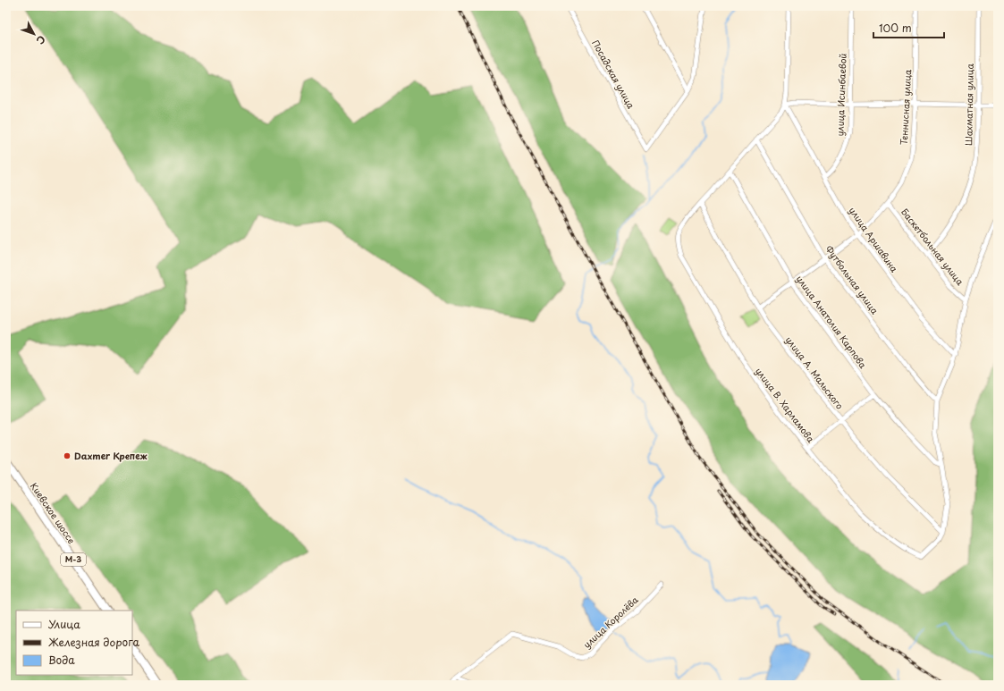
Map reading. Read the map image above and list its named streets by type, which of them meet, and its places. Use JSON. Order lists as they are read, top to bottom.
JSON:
{
  "streets": {
    "highway": ["Киевское шоссе", "М-3"],
    "street": [
      "Посадская улица",
      "улица Исинбаевой",
      "Шахматная улица",
      "Теннисная улица",
      "улица Аршавина",
      "Баскетбольная улица",
      "Футбольная улица",
      "улица Анатолия Карпова",
      "улица А. Мальского",
      "улица В. Харламова",
      "улица Королёва"
    ]
  },
  "crossings": [
    ["улица Исинбаевой", "улица Аршавина"],
    ["Шахматная улица", "Баскетбольная улица"],
    ["Теннисная улица", "улица Аршавина"],
    ["Теннисная улица", "Баскетбольная улица"],
    ["Теннисная улица", "Футбольная улица"],
    ["Теннисная улица", "улица Анатолия Карпова"],
    ["Теннисная улица", "улица А. Мальского"],
    ["улица Аршавина", "улица В. Харламова"],
    ["Футбольная улица", "улица В. Харламова"],
    ["улица Анатолия Карпова", "улица В. Харламова"],
    ["улица А. Мальского", "улица В. Харламова"]
  ],
  "places": ["Daxmer Крепеж"],
  "legend": ["Улица", "Железная дорога", "Вода"],
  "scale_bar": "100 m",
  "north": "bottom right"
}
